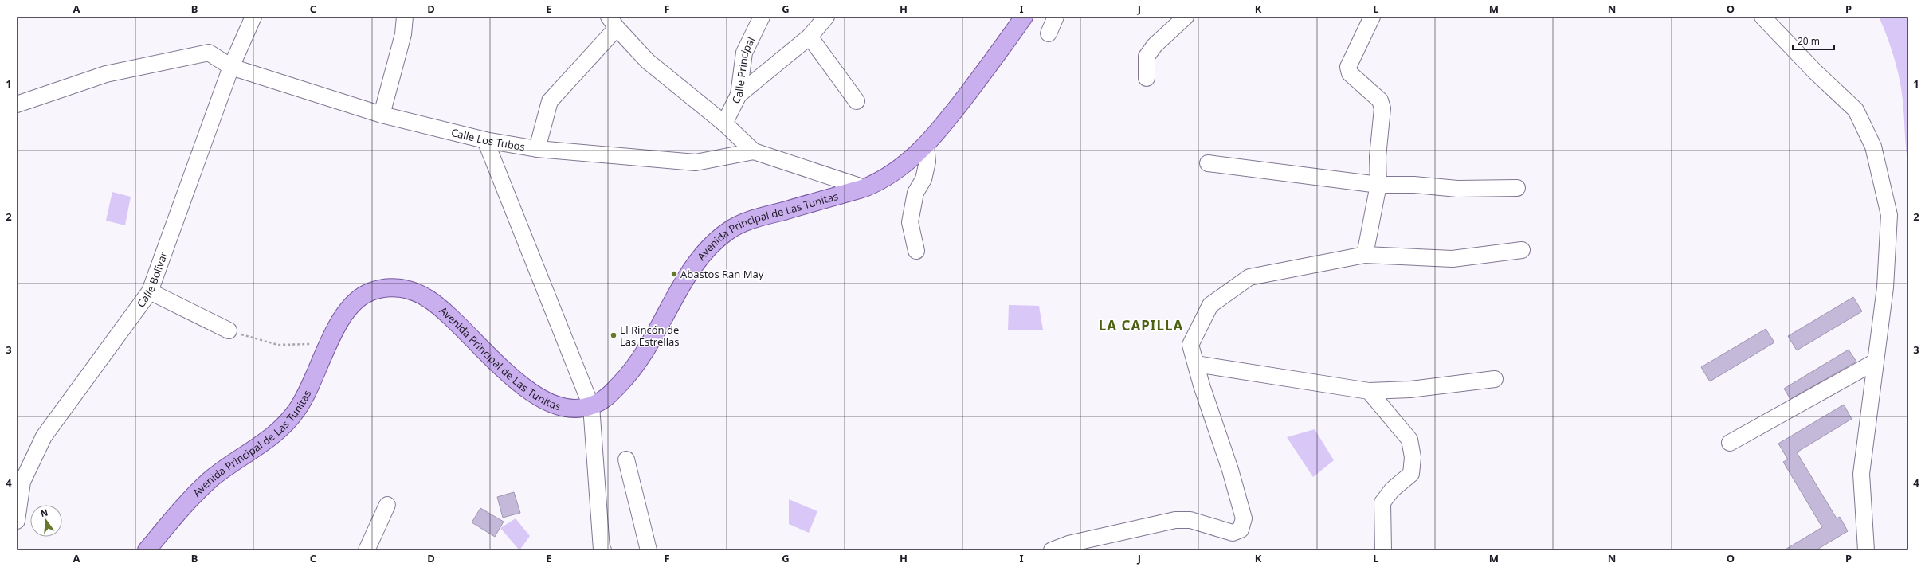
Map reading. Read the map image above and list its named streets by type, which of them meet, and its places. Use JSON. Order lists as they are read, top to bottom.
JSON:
{
  "streets": {
    "main road": ["Avenida Principal de Las Tunitas"],
    "street": ["Calle Principal", "Calle Los Tubos", "Calle Bolívar"]
  },
  "crossings": [
    ["Calle Los Tubos", "Calle Bolívar"]
  ],
  "districts": ["LA CAPILLA"],
  "places": ["Abastos Ran May", "El Rincón de Las Estrellas"],
  "scale_bar": "20 m",
  "north": "top",
  "grid": {
    "columns": [
      "A",
      "B",
      "C",
      "D",
      "E",
      "F",
      "G",
      "H",
      "I",
      "J",
      "K",
      "L",
      "M",
      "N",
      "O",
      "P"
    ],
    "rows": [
      "1",
      "2",
      "3",
      "4"
    ]
  }
}
